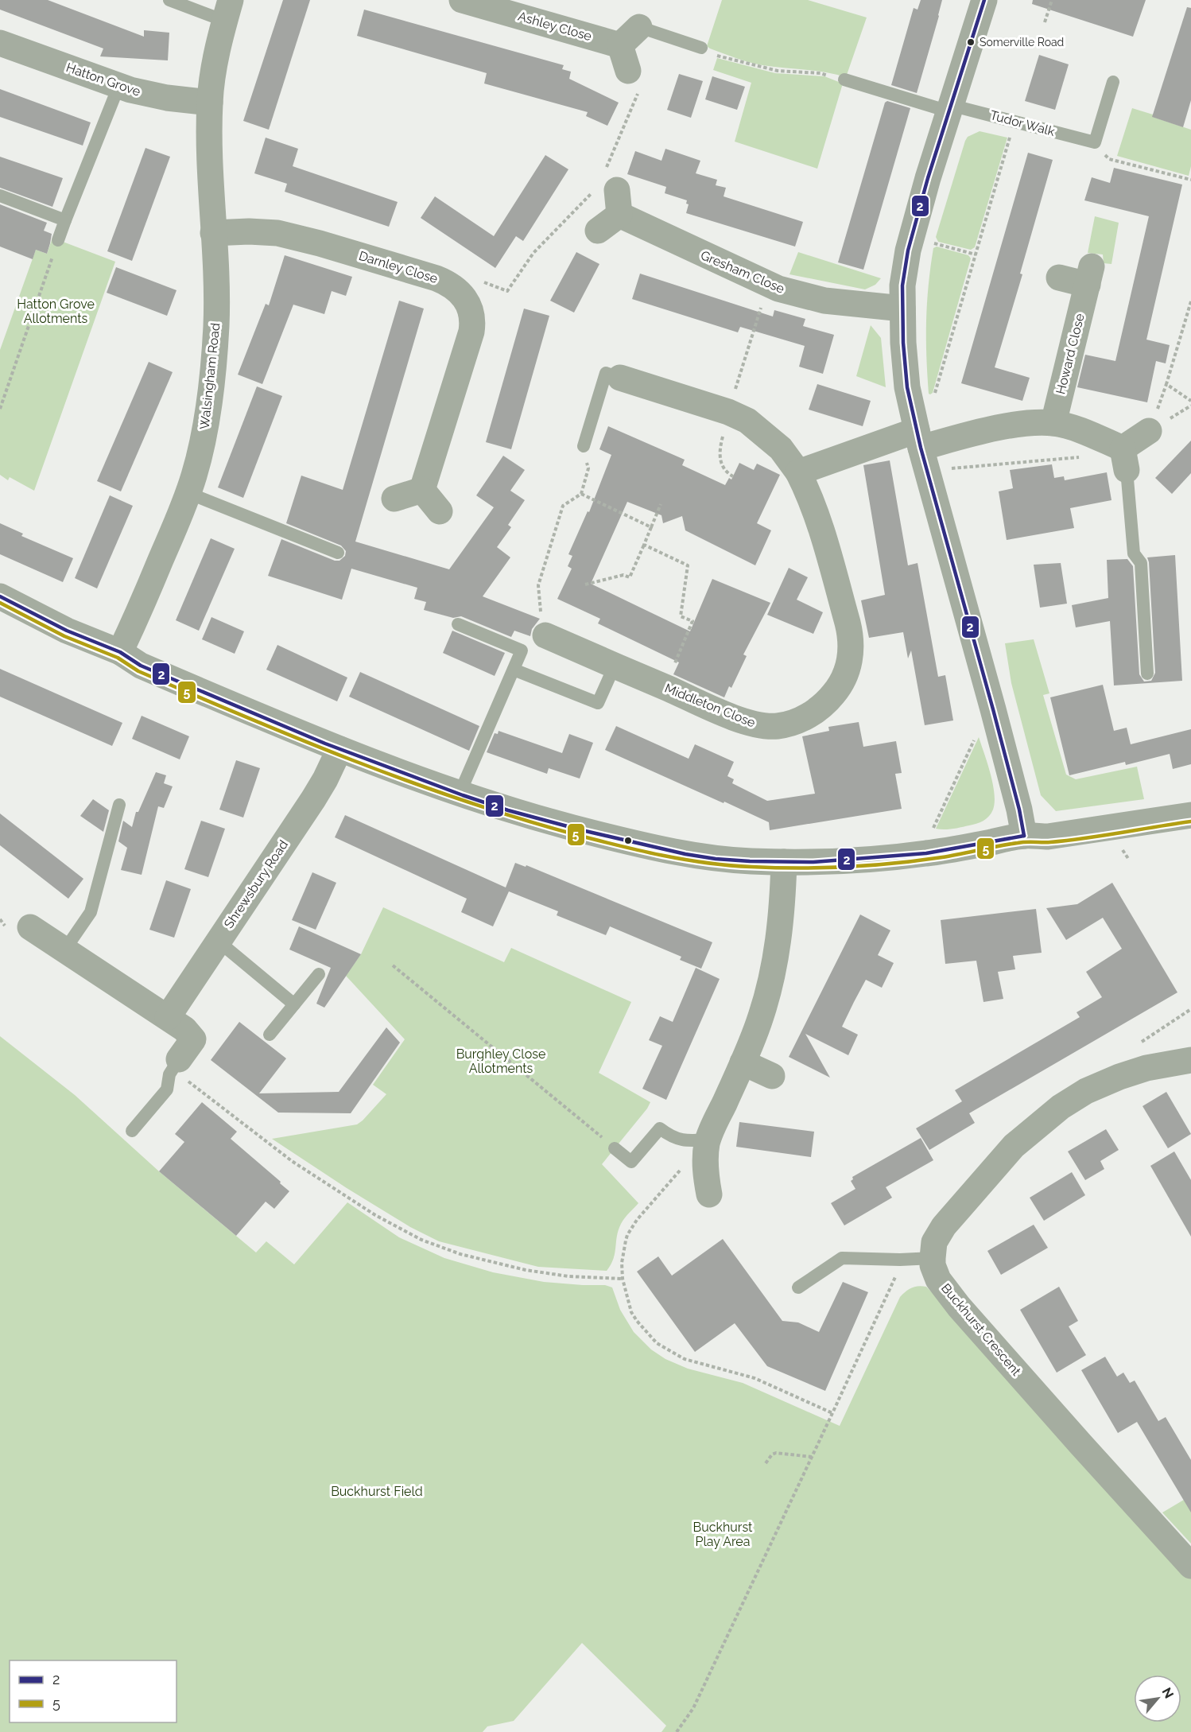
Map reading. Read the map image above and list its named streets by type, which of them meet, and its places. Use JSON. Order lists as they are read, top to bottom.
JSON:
{
  "streets": {
    "street": [
      "Ashley Close",
      "Hatton Grove",
      "Darnley Close",
      "Gresham Close",
      "Howard Close",
      "Walsingham Road",
      "Middleton Close",
      "Shrewsbury Road",
      "Buckhurst Crescent"
    ],
    "lane": ["Tudor Walk"]
  },
  "crossings": [
    ["Hatton Grove", "Walsingham Road"],
    ["Darnley Close", "Walsingham Road"]
  ],
  "parks": [
    "Hatton Grove Allotments",
    "Burghley Close Allotments",
    "Buckhurst Field",
    "Buckhurst Play Area"
  ],
  "places": ["Somerville Road"],
  "lines": ["transit line 2", "transit line 5"],
  "legend": ["2", "5"],
  "north": "top right"
}
